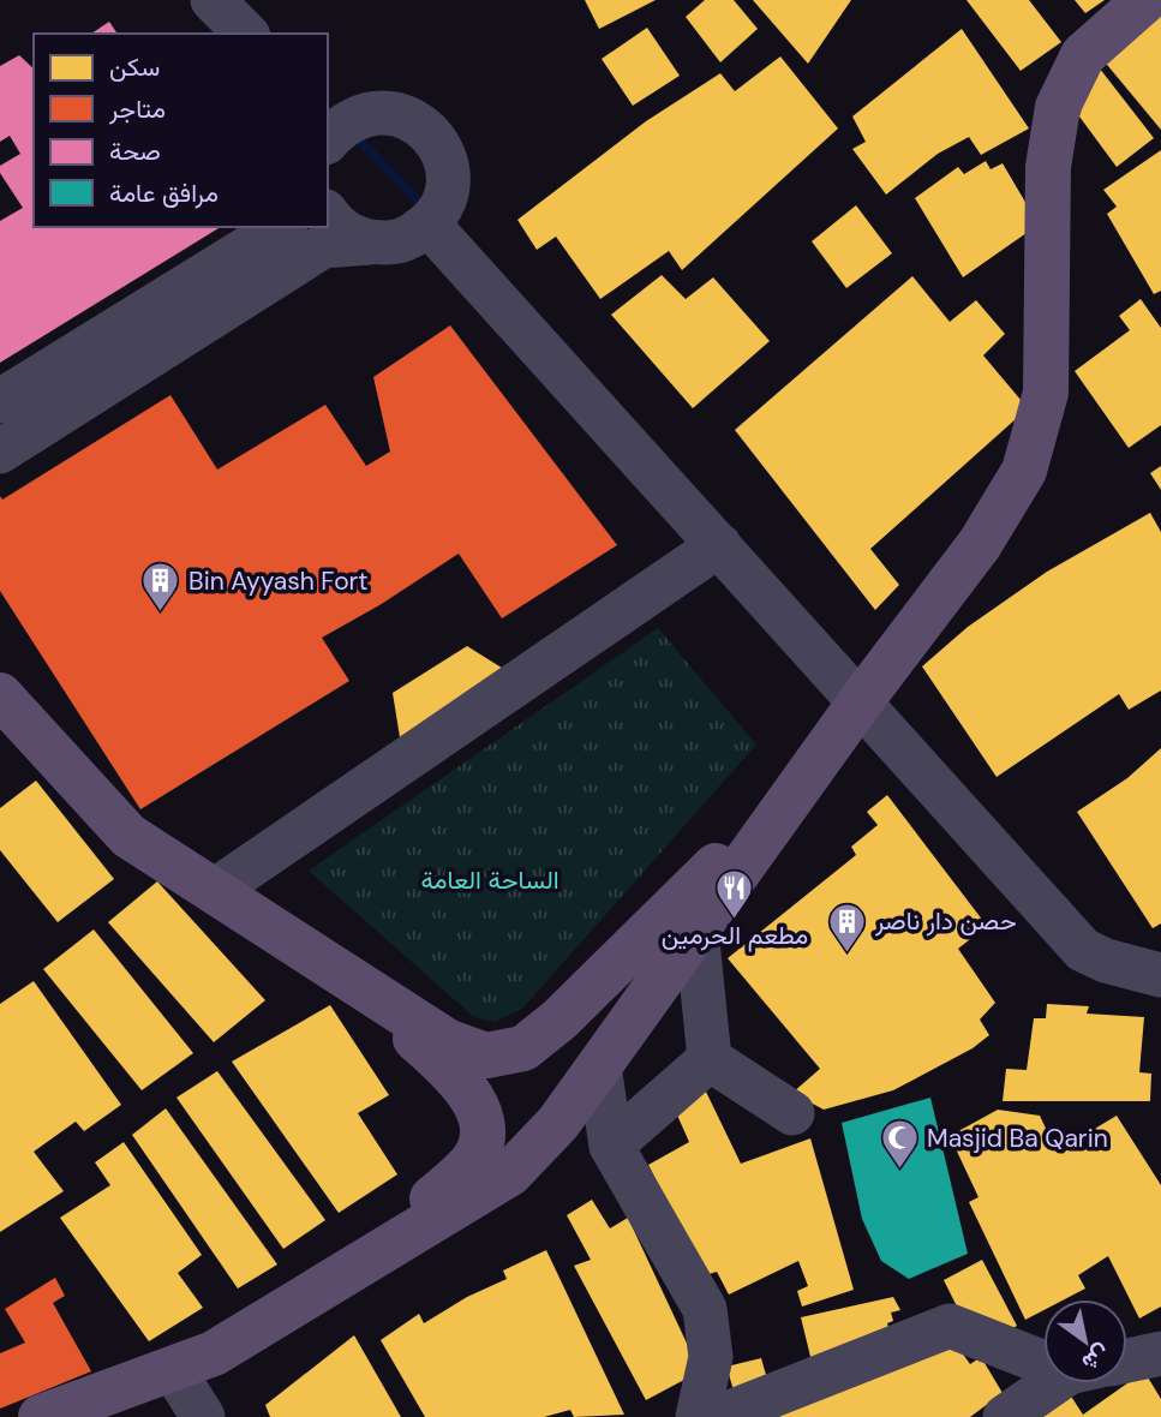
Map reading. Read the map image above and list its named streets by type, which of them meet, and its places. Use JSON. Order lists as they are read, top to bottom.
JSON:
{
  "parks": ["الساحة العامة"],
  "places": {
    "building": ["Bin Ayyash Fort", "حصن دار ناصر"],
    "restaurant": ["مطعم الحرمين"],
    "mosque": ["Masjid Ba Qarin"]
  },
  "legend": [
    "سكن",
    "متاجر",
    "صحة",
    "مرافق عامة"
  ],
  "north": "bottom right"
}
